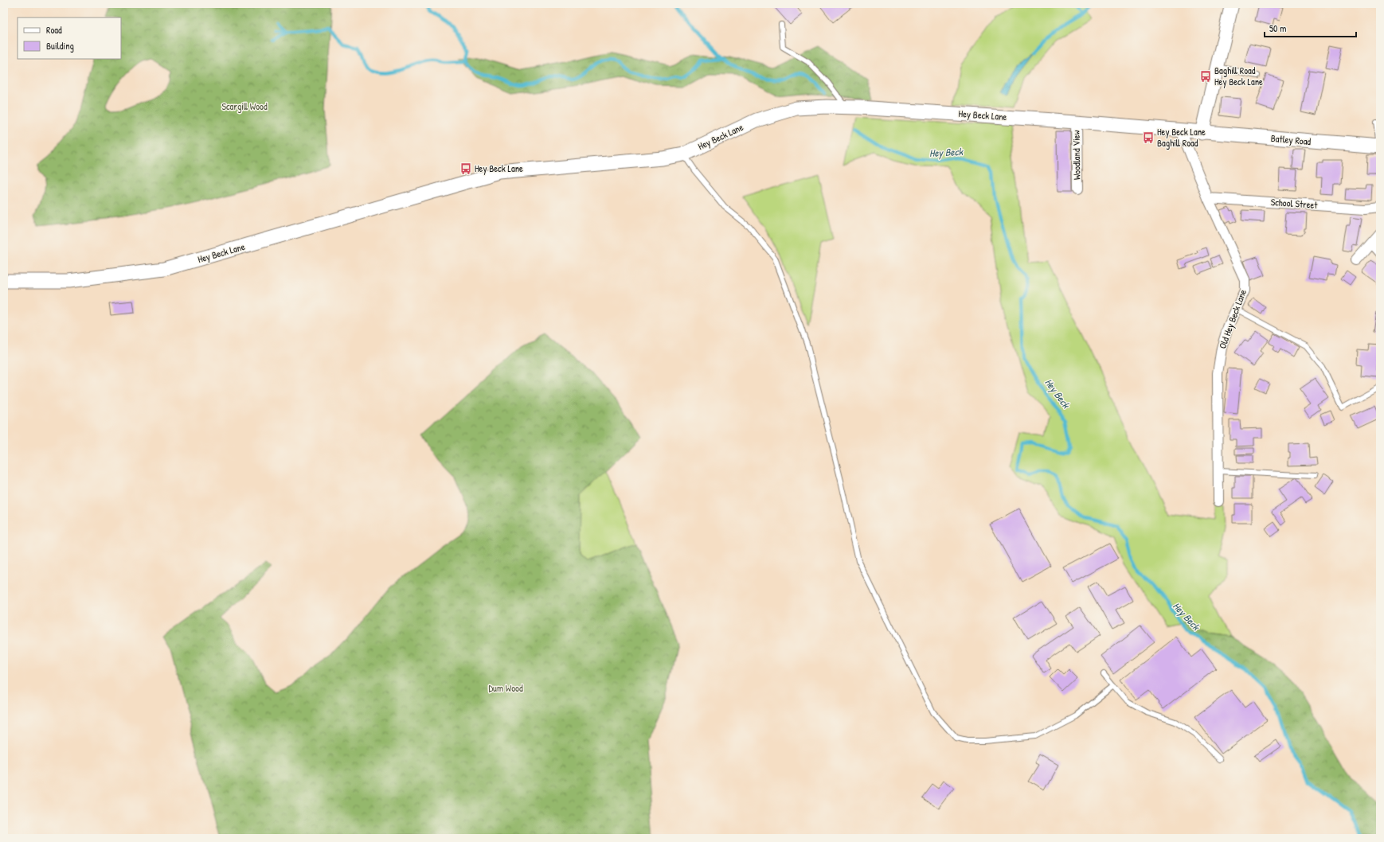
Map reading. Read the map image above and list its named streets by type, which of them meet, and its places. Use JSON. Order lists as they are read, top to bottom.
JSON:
{
  "streets": {
    "street": [
      "Hey Beck Lane",
      "Batley Road",
      "Woodland View",
      "School Street",
      "Old Hey Beck Lane"
    ]
  },
  "crossings": [
    ["Hey Beck Lane", "Batley Road"],
    ["Hey Beck Lane", "Woodland View"],
    ["Hey Beck Lane", "Old Hey Beck Lane"],
    ["School Street", "Old Hey Beck Lane"]
  ],
  "water": ["Hey Beck"],
  "parks": ["Scargill Wood", "Dum Wood"],
  "places": {
    "bus stop": ["Baghill Road Hey Beck Lane", "Hey Beck Lane Baghill Road", "Hey Beck Lane"]
  },
  "legend": ["Road", "Building"],
  "scale_bar": "50 m"
}
